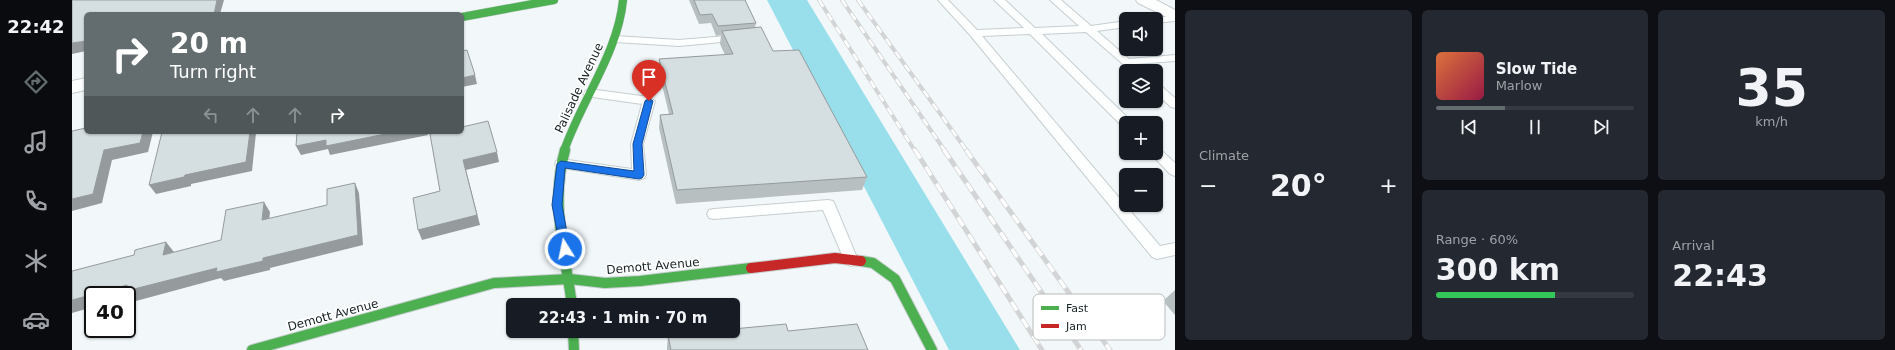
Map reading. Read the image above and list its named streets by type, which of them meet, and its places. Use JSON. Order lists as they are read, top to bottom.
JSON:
{
  "streets": {
    "street": ["Palisade Avenue", "Demott Avenue"]
  },
  "crossings": [
    ["Palisade Avenue", "Demott Avenue"]
  ],
  "legend": ["Fast", "Jam"],
  "page": {
    "tabs": "22:42",
    "tile": [
      "Climate",
      ["35", "km/h"],
      ["Range · 60%", "300 km"],
      ["Arrival", "22:43"]
    ],
    "map_buttons": ["+", "−"],
    "turn": ["20 m", "Turn right"],
    "song": ["Slow Tide", "Marlow"],
    "heat": ["−", "20°", "+"],
    "limit": "40",
    "trip": "22:43 · 1 min · 70 m"
  }
}
